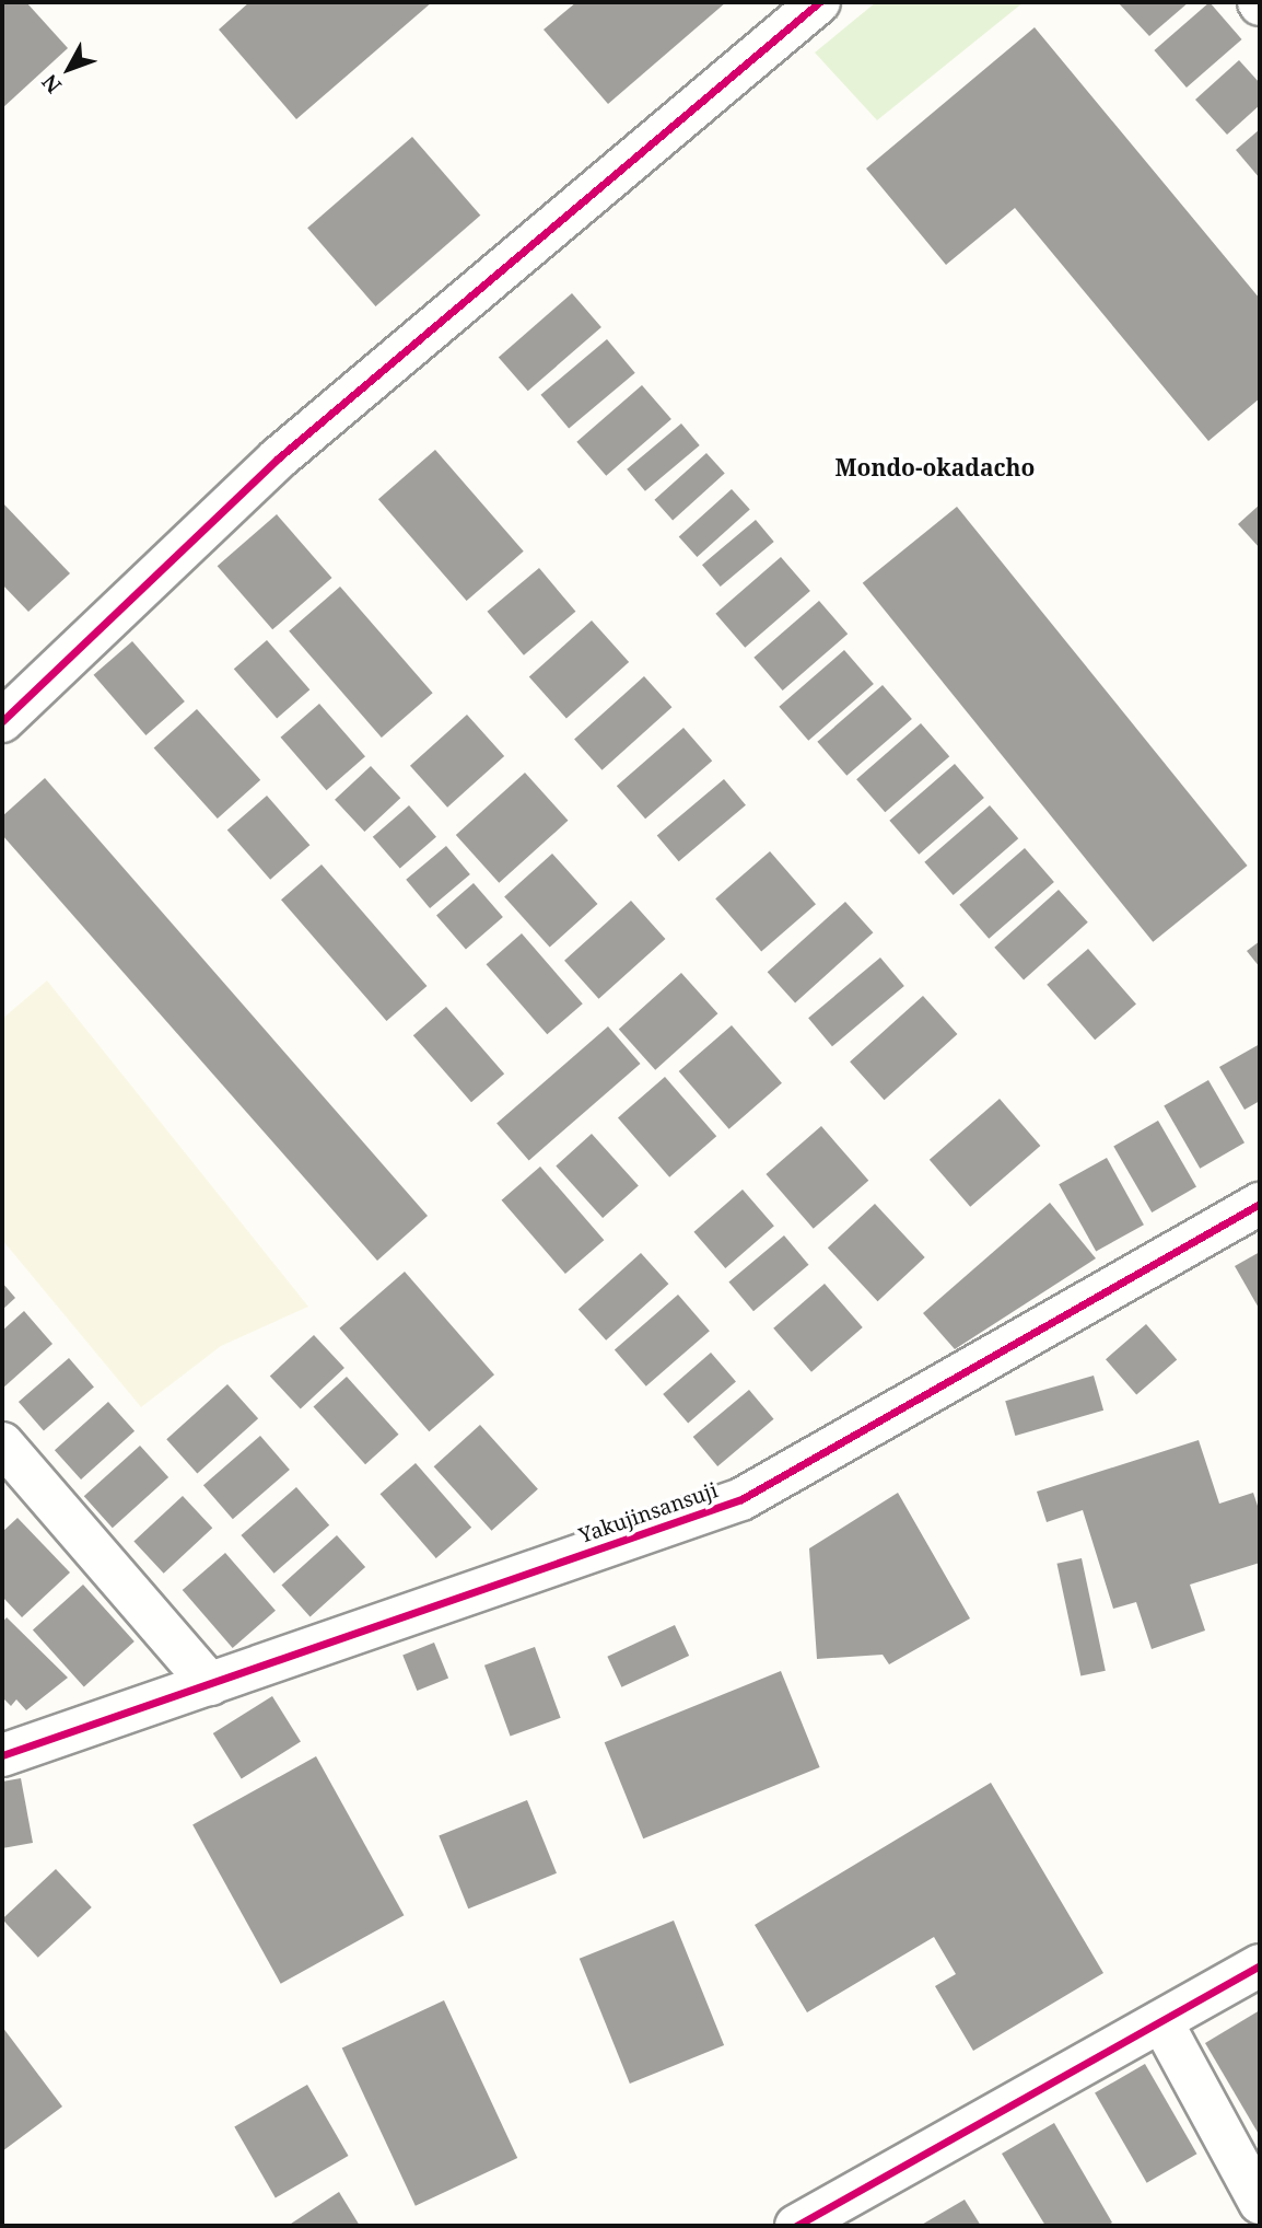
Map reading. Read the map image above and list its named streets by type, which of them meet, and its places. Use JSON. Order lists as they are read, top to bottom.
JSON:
{
  "streets": {
    "street": ["Yakujinsansuji"]
  },
  "districts": ["Mondo-okadacho"],
  "north": "bottom left"
}
